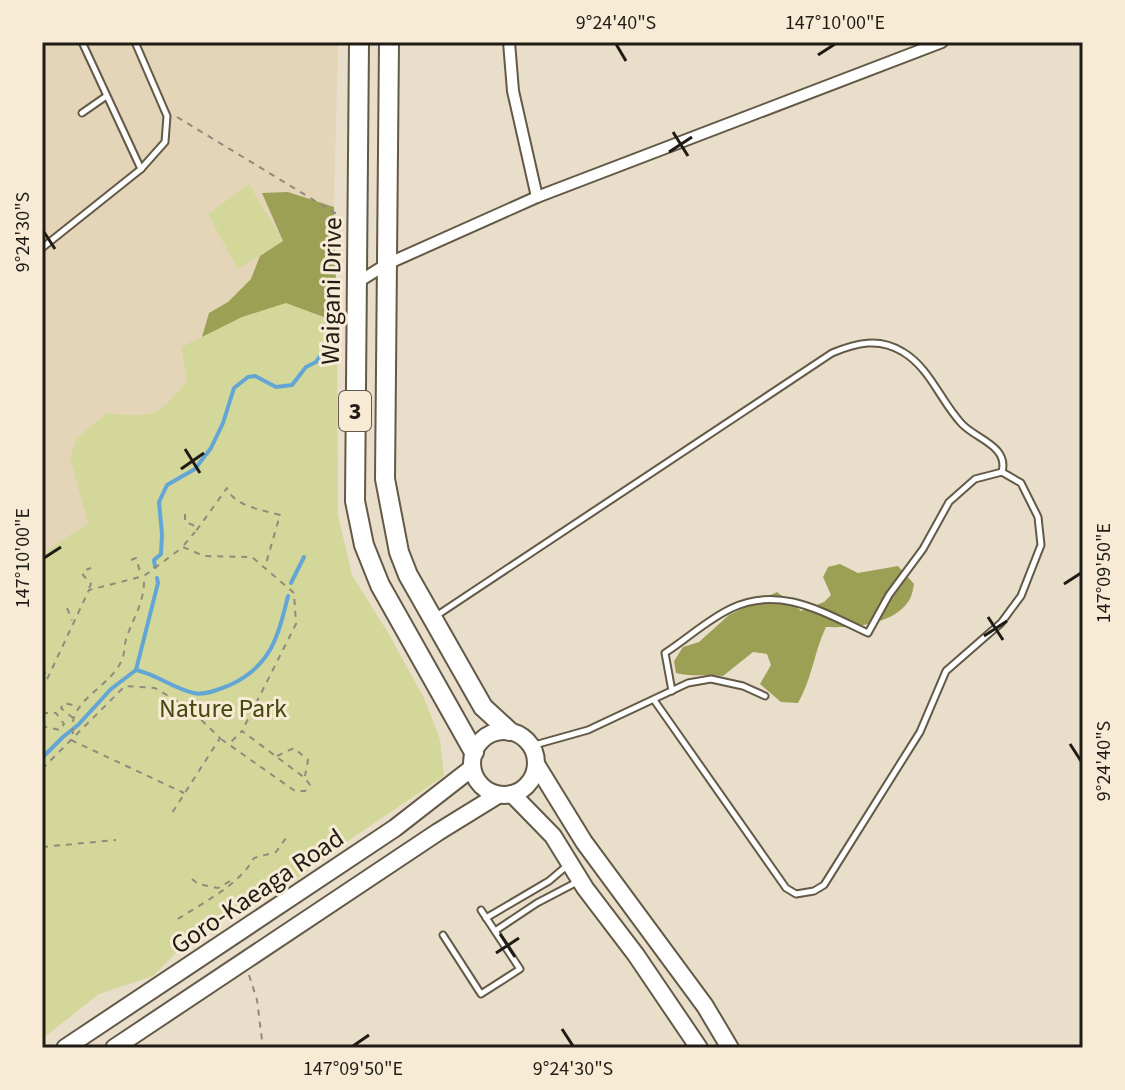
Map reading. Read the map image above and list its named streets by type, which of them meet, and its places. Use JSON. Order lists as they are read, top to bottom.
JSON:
{
  "streets": {
    "highway": ["Waigani Drive", "3"],
    "main road": ["Goro-Kaeaga Road"]
  },
  "crossings": [
    ["Waigani Drive", "3"],
    ["Waigani Drive", "Goro-Kaeaga Road"],
    ["3", "Goro-Kaeaga Road"]
  ],
  "parks": ["Nature Park"],
  "coordinates": [
    "9°24'40\"S",
    "147°10'00\"E",
    "9°24'30\"S",
    "147°09'50\"E"
  ]
}
